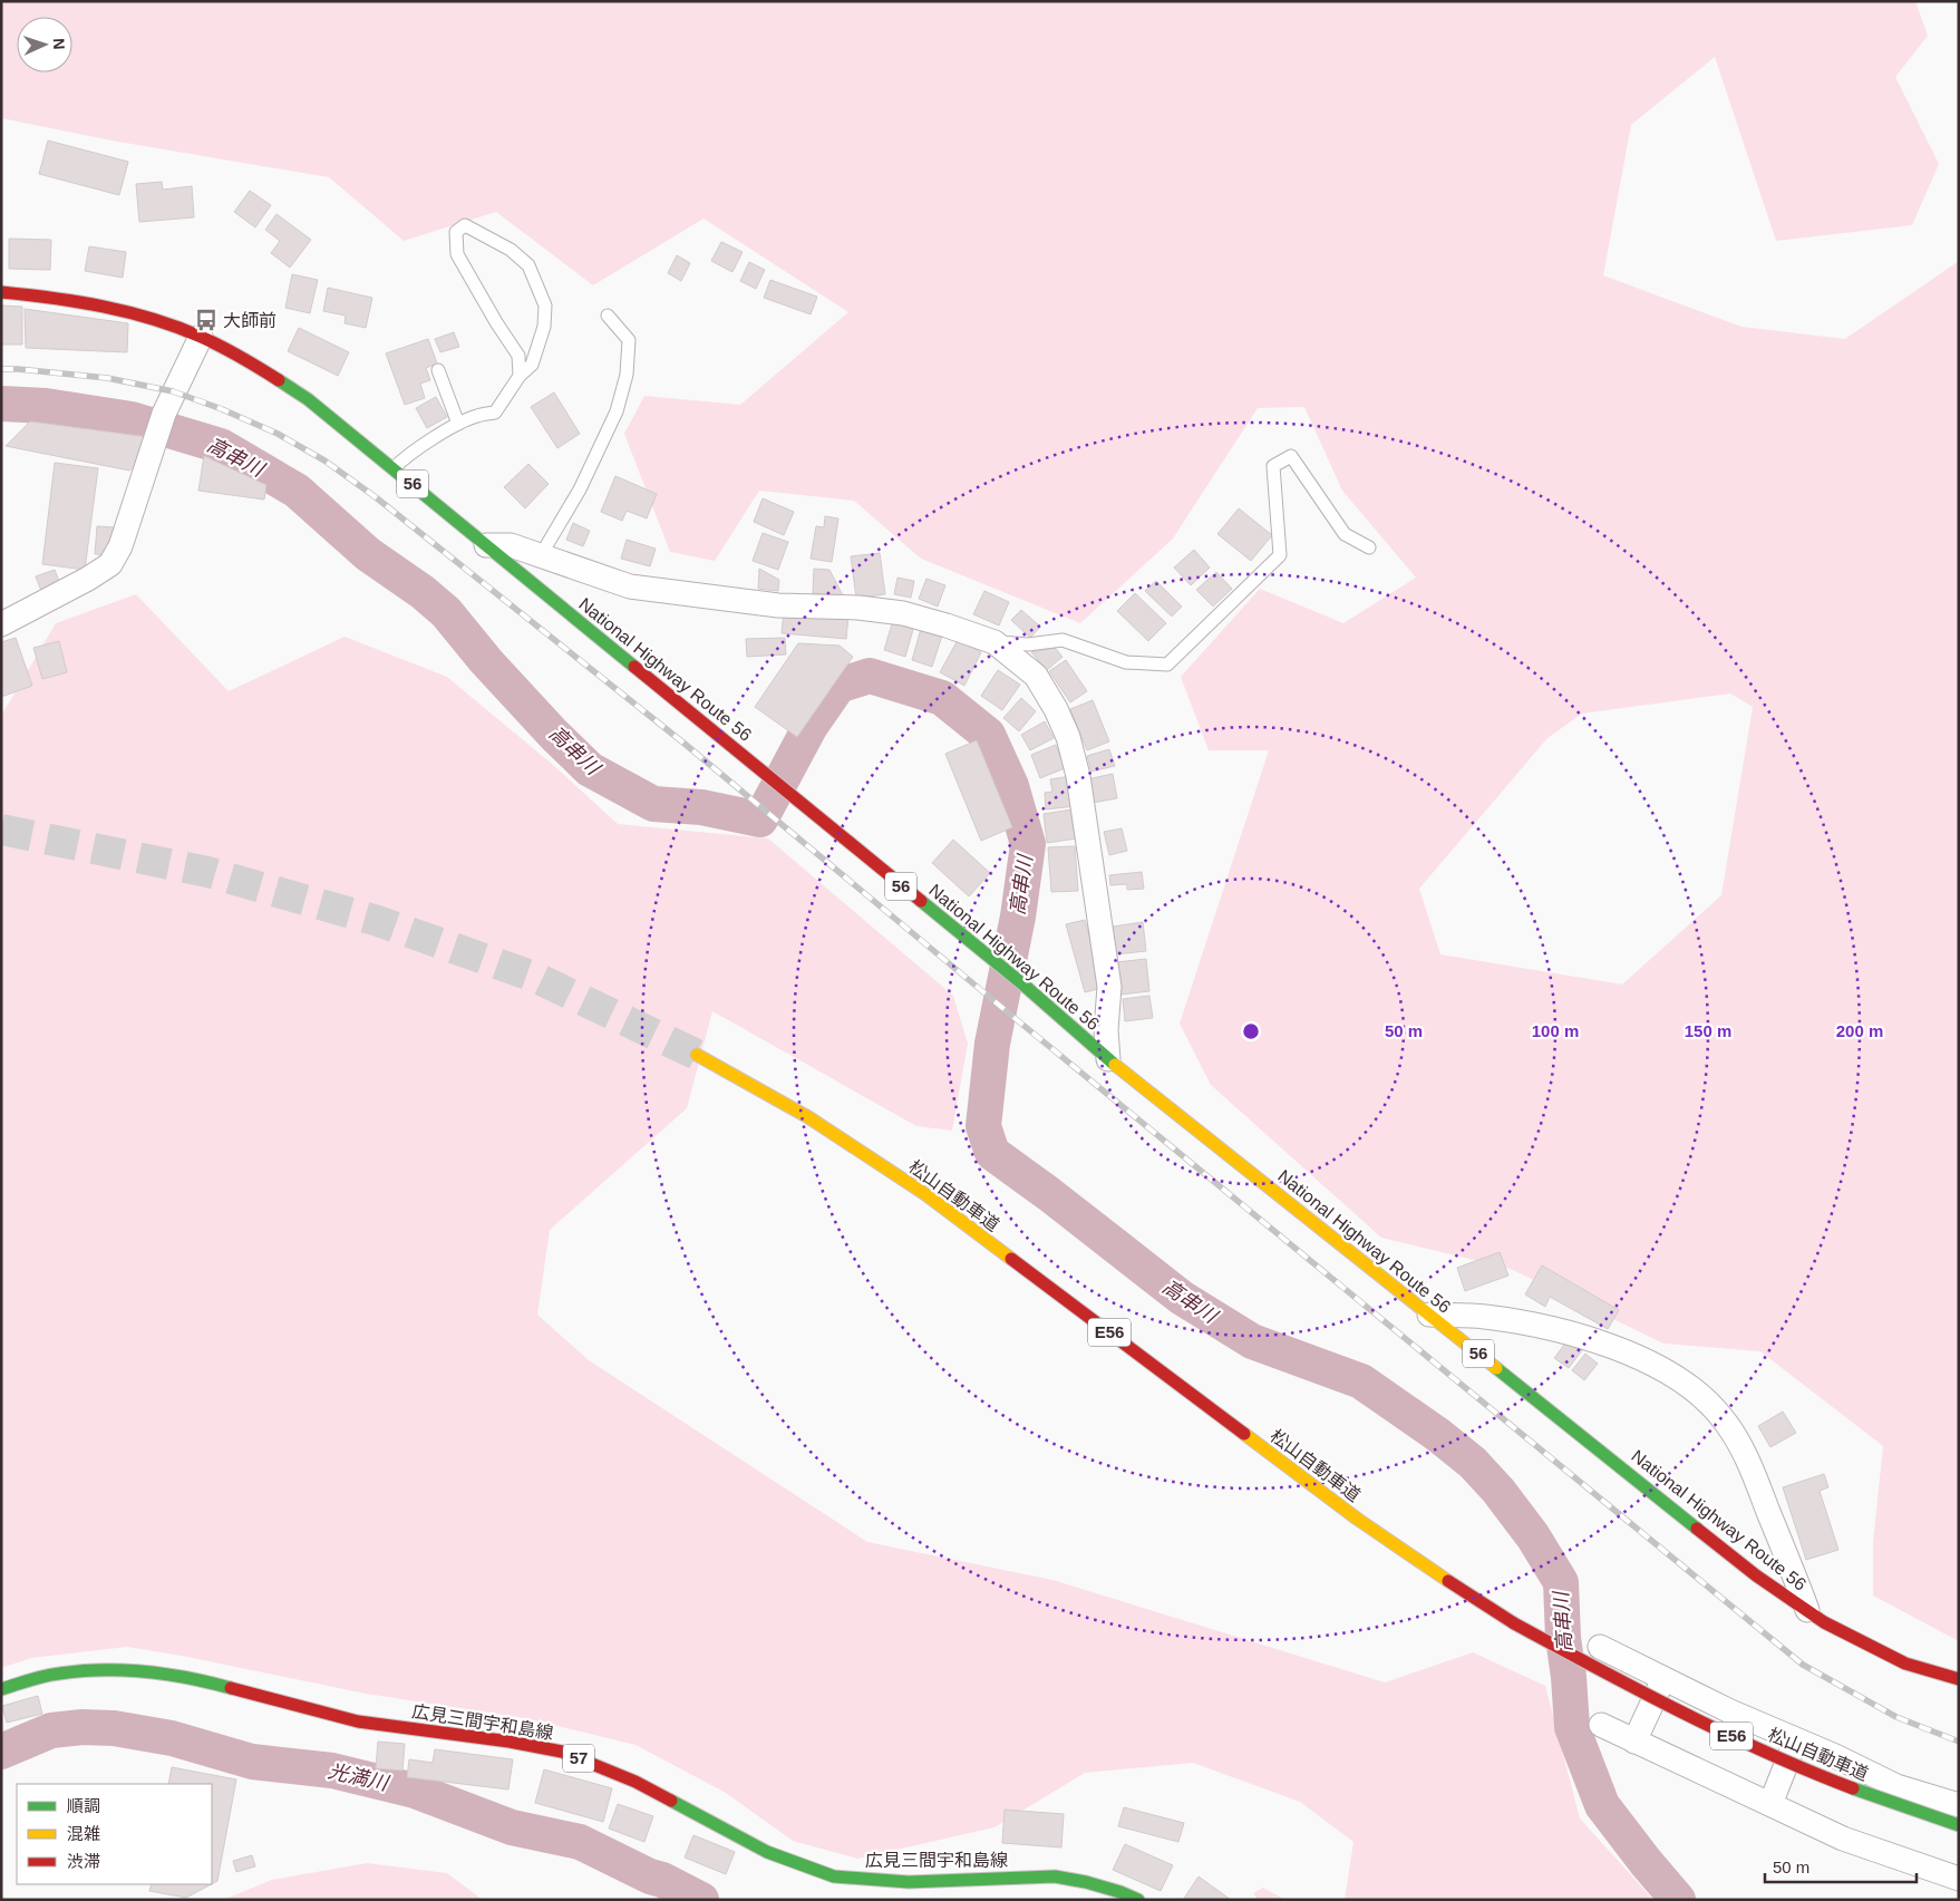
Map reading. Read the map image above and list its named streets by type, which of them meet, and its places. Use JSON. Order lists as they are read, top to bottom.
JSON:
{
  "streets": {
    "main road": [
      "56",
      "National Highway Route 56",
      "松山自動車道",
      "E56",
      "広見三間宇和島線",
      "57"
    ]
  },
  "water": ["高串川", "光満川"],
  "places": {
    "bus stop": ["大師前"]
  },
  "legend": ["順調", "混雑", "渋滞"],
  "scale_bar": "50 m",
  "north": "right",
  "rings": [
    "50 m",
    "100 m",
    "150 m",
    "200 m"
  ]
}
